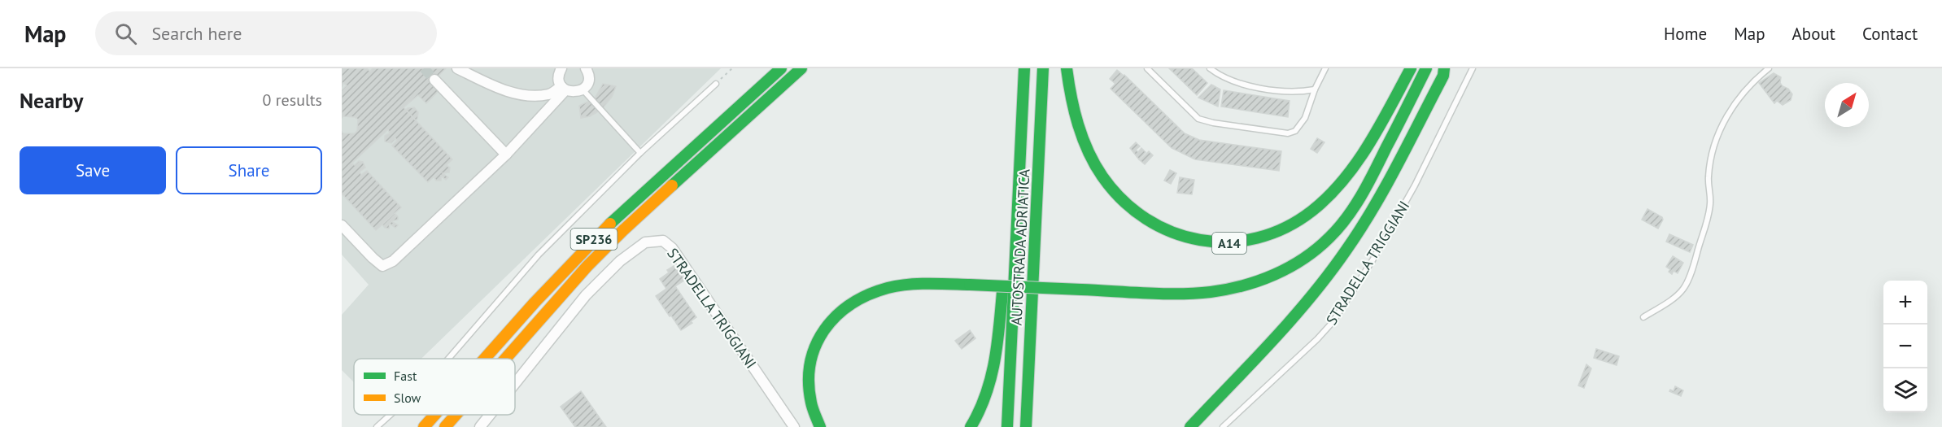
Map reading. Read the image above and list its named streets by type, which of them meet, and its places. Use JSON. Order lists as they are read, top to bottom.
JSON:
{
  "streets": {
    "highway": ["SP236", "A14", "AUTOSTRADA ADRIATICA"],
    "street": ["STRADELLA TRIGGIANI"]
  },
  "legend": ["Fast", "Slow"],
  "north": "top right",
  "page": {
    "header": "Map",
    "search": "Search here",
    "nav": [
      "Home",
      "Map",
      "About",
      "Contact"
    ],
    "heading": ["Nearby", "0 results"],
    "buttons": ["Save", "Share"],
    "map_buttons": ["+", "−"]
  }
}
